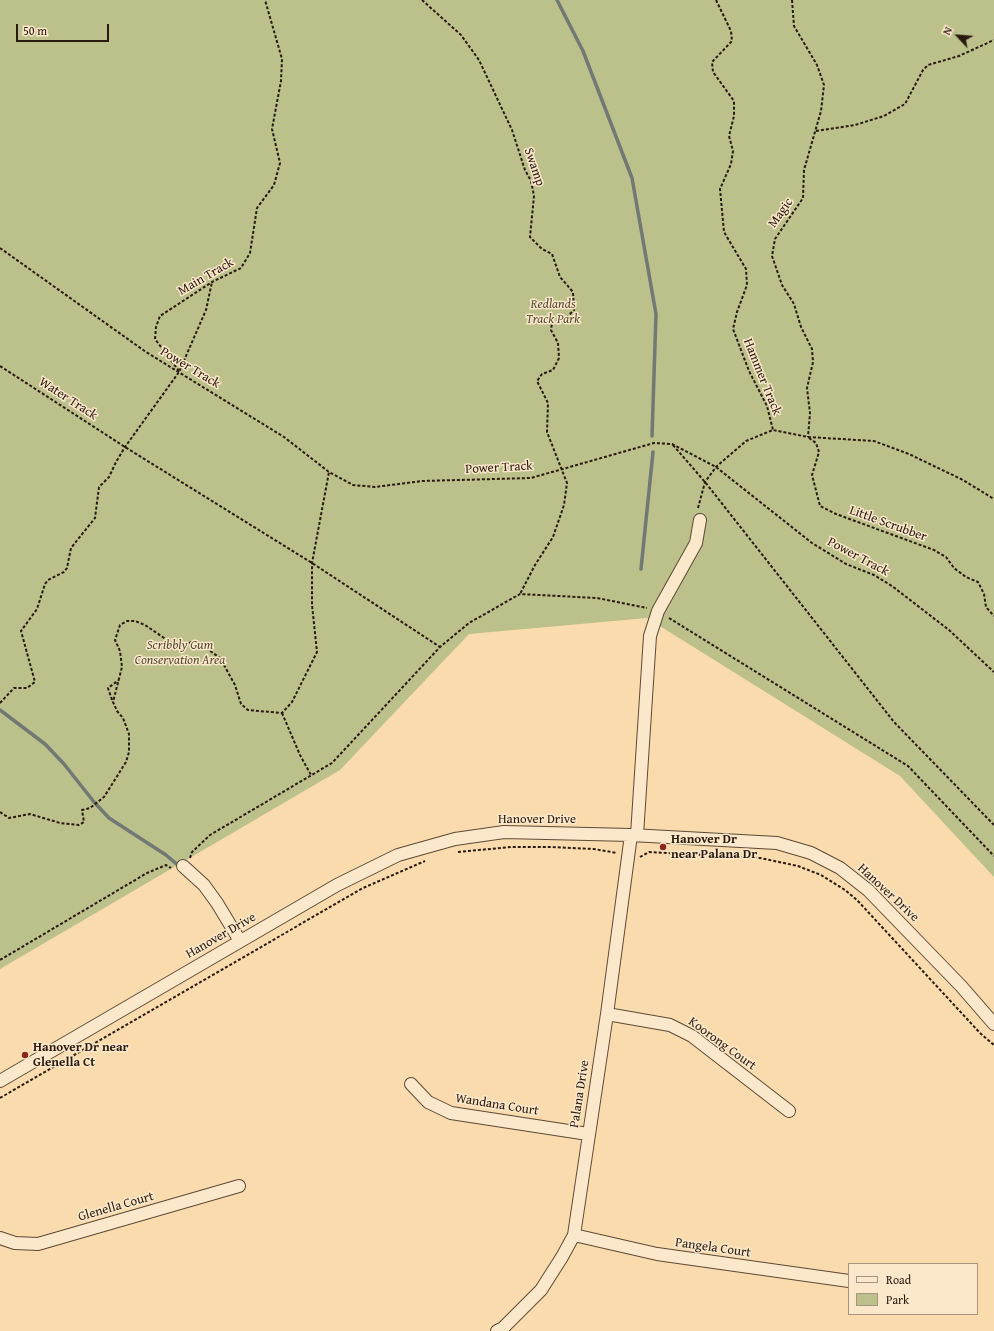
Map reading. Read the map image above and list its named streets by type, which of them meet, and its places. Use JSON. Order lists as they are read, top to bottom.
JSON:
{
  "streets": {
    "street": [
      "Hanover Drive",
      "Koorong Court",
      "Palana Drive",
      "Wandana Court",
      "Glenella Court",
      "Pangela Court"
    ],
    "path": [
      "Swamp",
      "Magic",
      "Main Track",
      "Power Track",
      "Hammer Track",
      "Water Track",
      "Little Scrubber"
    ]
  },
  "crossings": [
    ["Swamp", "Power Track"],
    ["Magic", "Little Scrubber"],
    ["Main Track", "Power Track"],
    ["Hanover Drive", "Palana Drive"],
    ["Koorong Court", "Palana Drive"],
    ["Palana Drive", "Wandana Court"],
    ["Palana Drive", "Pangela Court"]
  ],
  "parks": ["Redlands Track Park", "Scribbly Gum Conservation Area"],
  "places": ["Hanover Dr near Palana Dr", "Hanover Dr near Glenella Ct"],
  "legend": ["Road", "Park"],
  "scale_bar": "50 m",
  "north": "top left"
}
